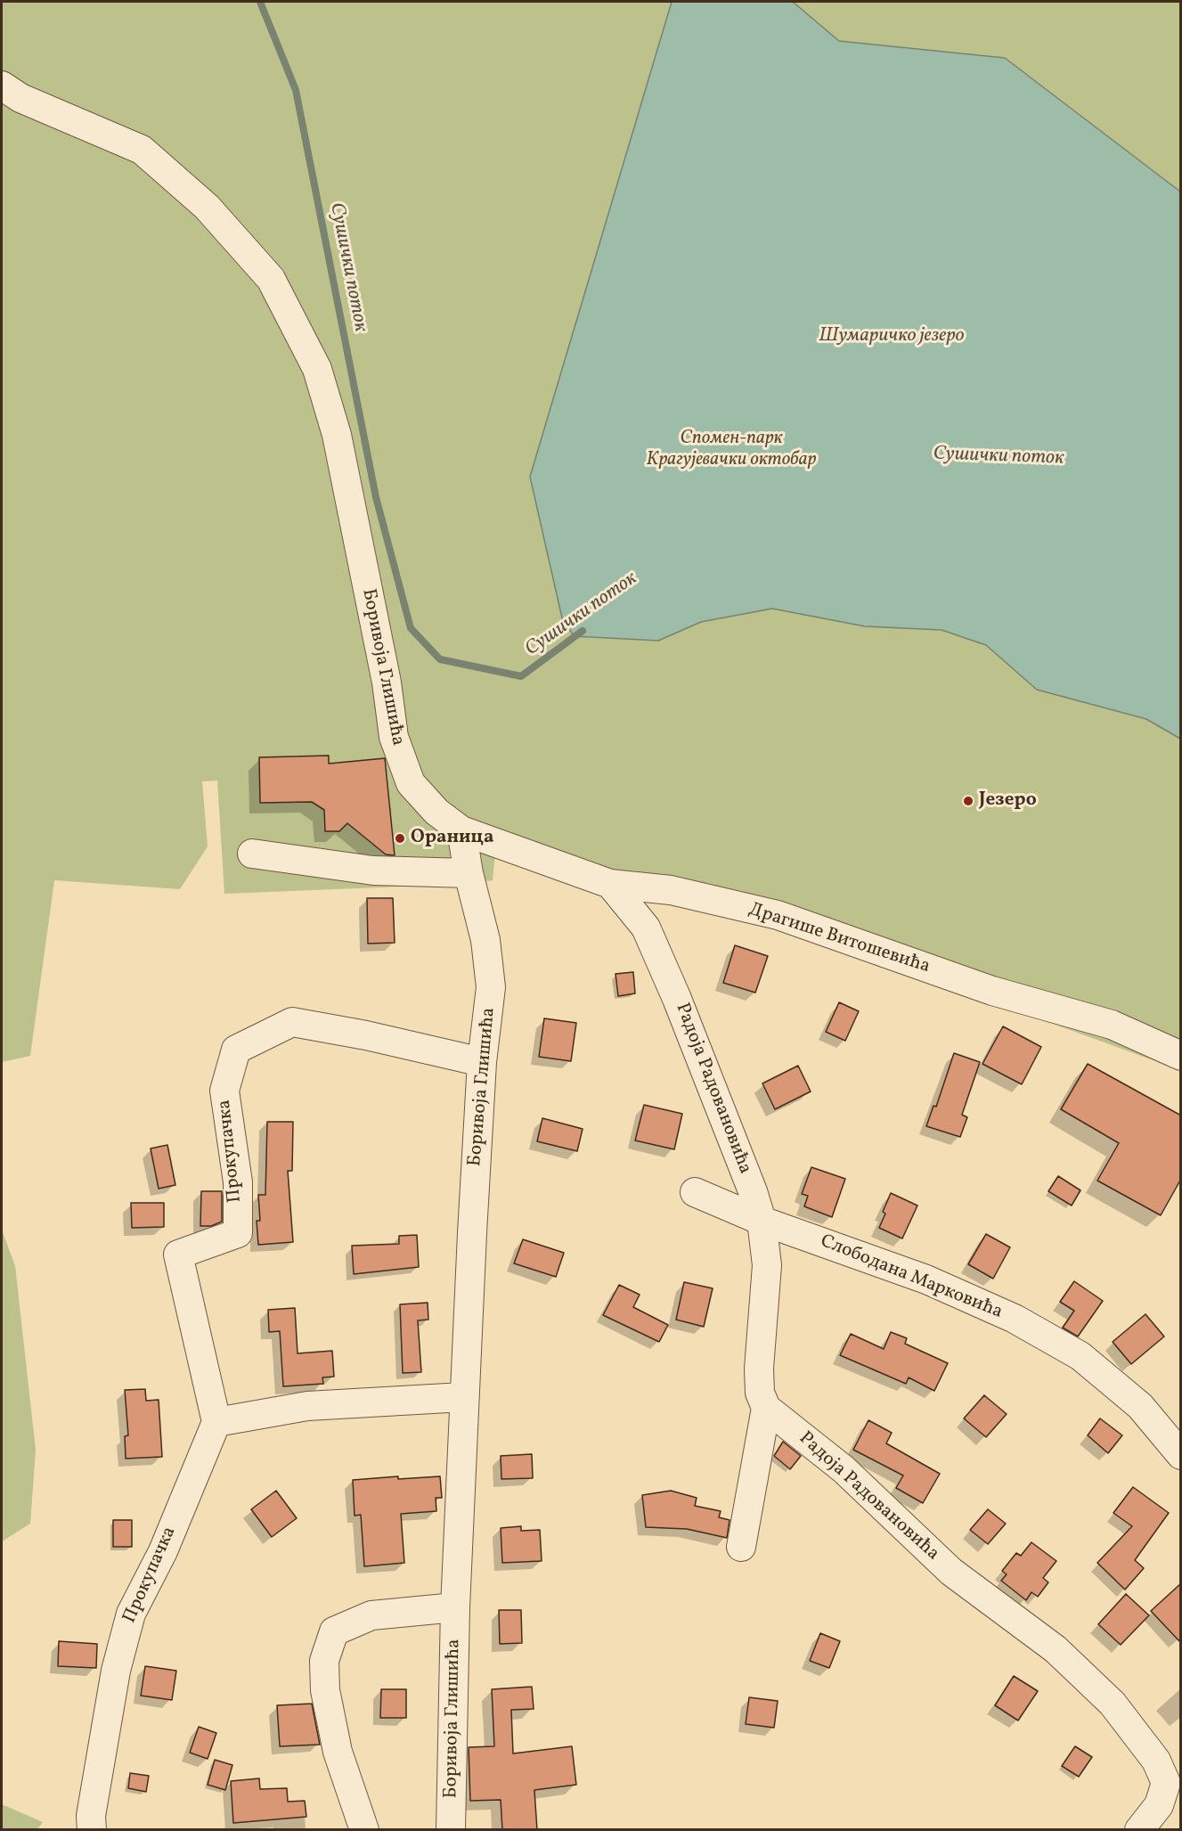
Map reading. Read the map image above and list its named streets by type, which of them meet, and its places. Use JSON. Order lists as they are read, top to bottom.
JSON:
{
  "streets": {
    "street": [
      "Боривоја Глишића",
      "Драгише Витошевића",
      "Радоја Радовановића",
      "Прокупачка",
      "Слободана Марковића"
    ]
  },
  "crossings": [
    ["Боривоја Глишића", "Драгише Витошевића"],
    ["Боривоја Глишића", "Прокупачка"],
    ["Драгише Витошевића", "Радоја Радовановића"],
    ["Радоја Радовановића", "Слободана Марковића"]
  ],
  "water": ["Сушички поток", "Шумаричко језеро"],
  "parks": ["Спомен-парк Крагујевачки октобар"],
  "places": ["Језеро", "Ораница"]
}
